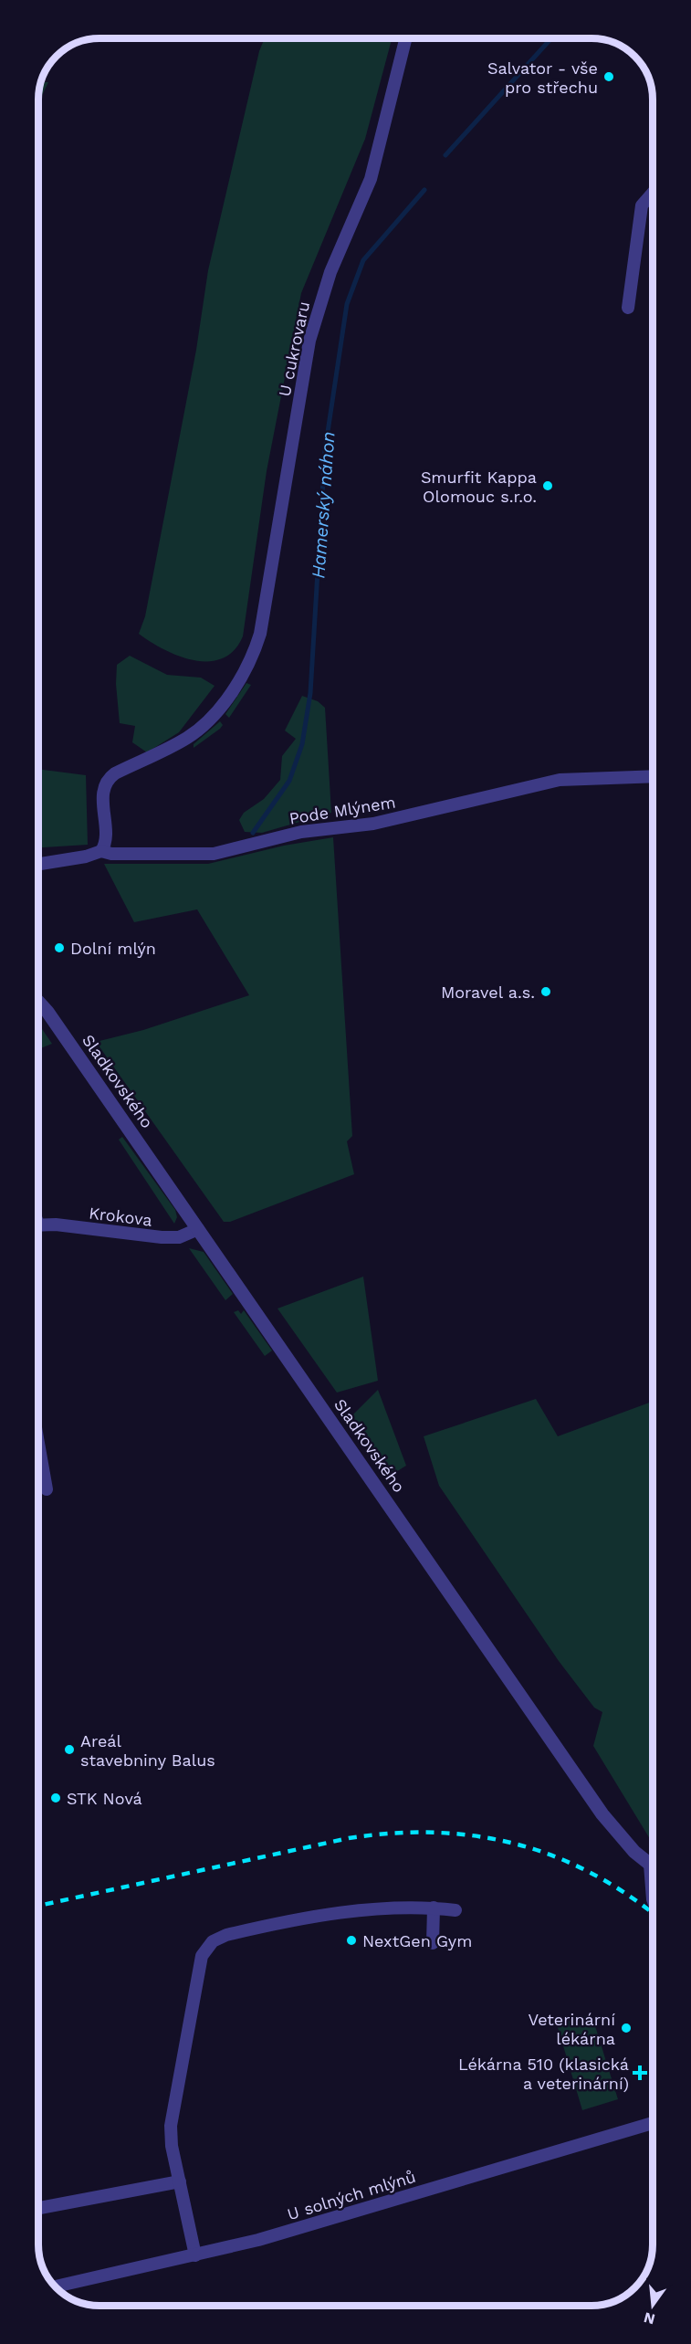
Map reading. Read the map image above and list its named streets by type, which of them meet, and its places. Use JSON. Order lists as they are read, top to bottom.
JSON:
{
  "streets": {
    "street": [
      "U cukrovaru",
      "Pode Mlýnem",
      "Sladkovského",
      "Krokova",
      "U solných mlýnů"
    ]
  },
  "crossings": [
    ["U cukrovaru", "Pode Mlýnem"],
    ["Sladkovského", "Krokova"]
  ],
  "water": ["Hamerský náhon"],
  "places": {
    "other": [
      "Salvator - vše pro střechu",
      "Smurfit Kappa Olomouc s.r.o.",
      "Dolní mlýn",
      "Moravel a.s.",
      "Areál stavebniny Balus",
      "STK Nová",
      "NextGen Gym",
      "Veterinární lékárna"
    ],
    "health": ["Lékárna 510 (klasická a veterinární)"]
  },
  "north": "bottom"
}
